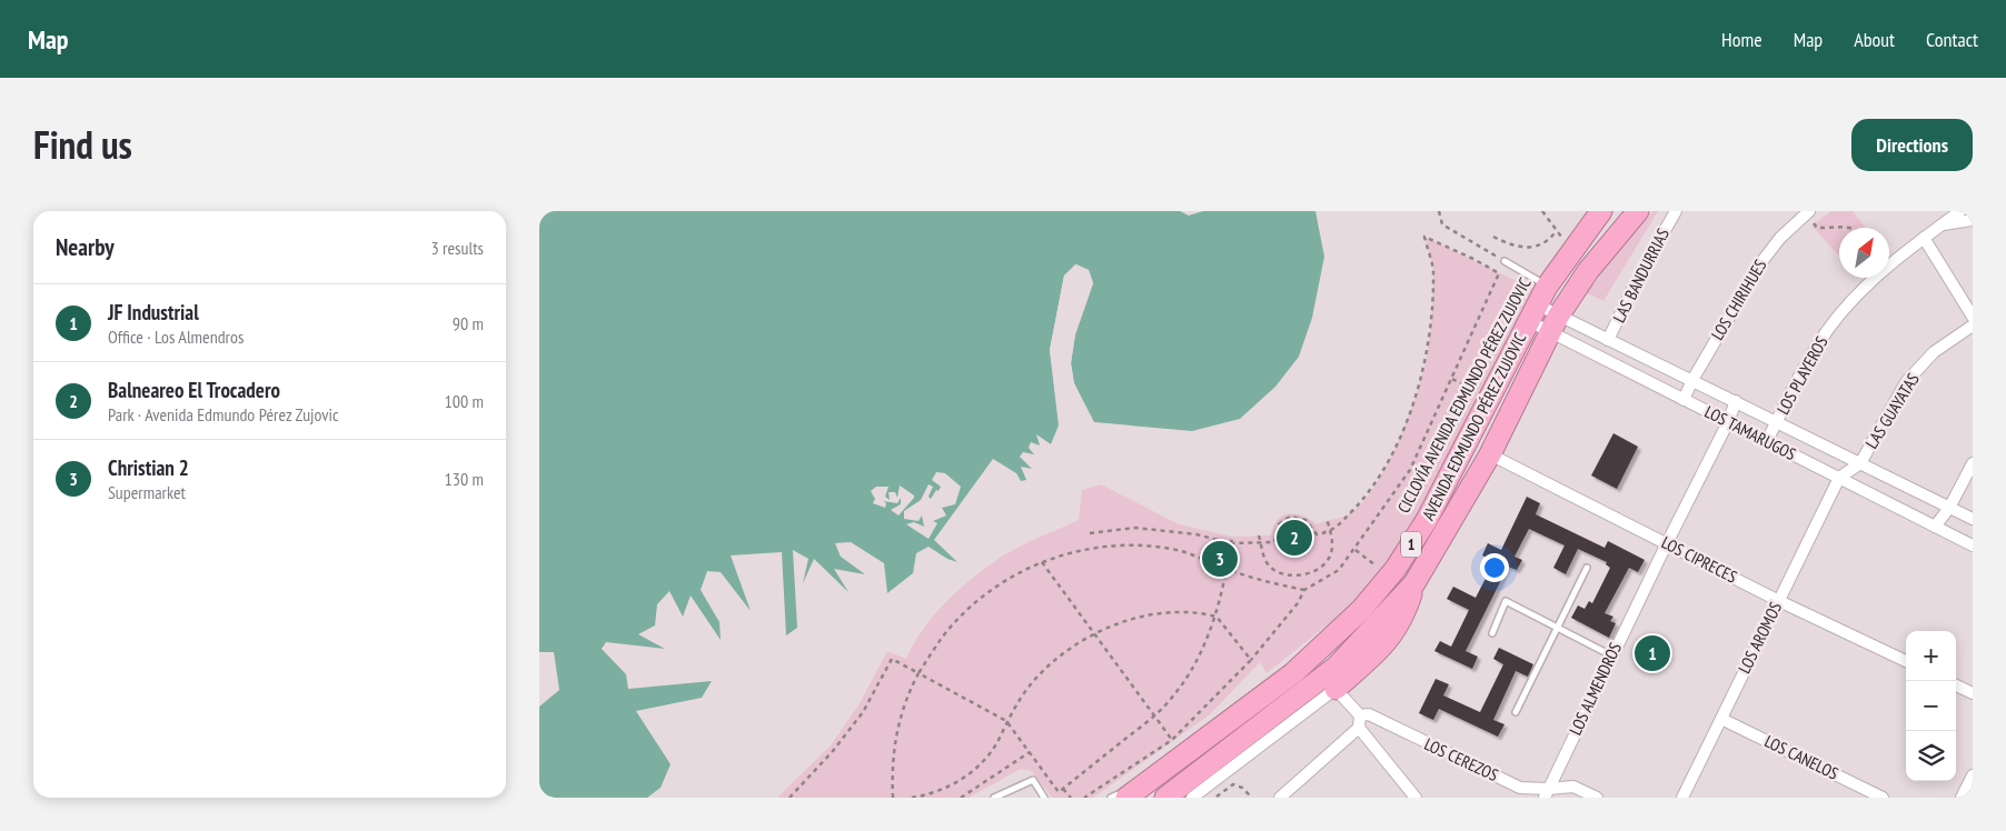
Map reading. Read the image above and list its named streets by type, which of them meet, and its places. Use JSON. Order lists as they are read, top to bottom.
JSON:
{
  "streets": {
    "highway": ["AVENIDA EDMUNDO PÉREZ ZUJOVIC", "1"],
    "street": [
      "LAS BANDURRIAS",
      "LOS CHIRIHUES",
      "LOS PLAYEROS",
      "LAS GUAYATAS",
      "LOS TAMARUGOS",
      "LOS CIPRECES",
      "LOS AROMOS",
      "LOS ALMENDROS",
      "LOS CANELOS",
      "LOS CEREZOS"
    ],
    "path": ["CICLOVÍA AVENIDA EDMUNDO PÉREZ ZUJOVIC"]
  },
  "crossings": [
    ["LAS BANDURRIAS", "LOS TAMARUGOS"],
    ["LOS CHIRIHUES", "LOS TAMARUGOS"],
    ["LOS PLAYEROS", "LOS TAMARUGOS"],
    ["LAS GUAYATAS", "LOS TAMARUGOS"],
    ["LAS GUAYATAS", "LOS AROMOS"],
    ["AVENIDA EDMUNDO PÉREZ ZUJOVIC", "LOS TAMARUGOS"],
    ["AVENIDA EDMUNDO PÉREZ ZUJOVIC", "LOS CIPRECES"],
    ["LOS TAMARUGOS", "LOS AROMOS"],
    ["LOS TAMARUGOS", "LOS ALMENDROS"],
    ["LOS CIPRECES", "LOS AROMOS"],
    ["LOS CIPRECES", "LOS ALMENDROS"],
    ["LOS AROMOS", "LOS CANELOS"],
    ["LOS ALMENDROS", "LOS CEREZOS"]
  ],
  "north": "top right",
  "page": {
    "header": "Map",
    "nav": [
      "Home",
      "Map",
      "About",
      "Contact"
    ],
    "title": "Find us",
    "buttons": "Directions",
    "heading": ["Nearby", "3 results"],
    "list": [
      {
        "mark": "1",
        "name": "JF Industrial",
        "note": "Office · Los Almendros",
        "value": "90 m"
      },
      {
        "mark": "2",
        "name": "Balneareo El Trocadero",
        "note": "Park · Avenida Edmundo Pérez Zujovic",
        "value": "100 m"
      },
      {
        "mark": "3",
        "name": "Christian 2",
        "note": "Supermarket",
        "value": "130 m"
      }
    ],
    "pins": ["2", "3", "1"],
    "map_buttons": ["+", "−"]
  }
}
